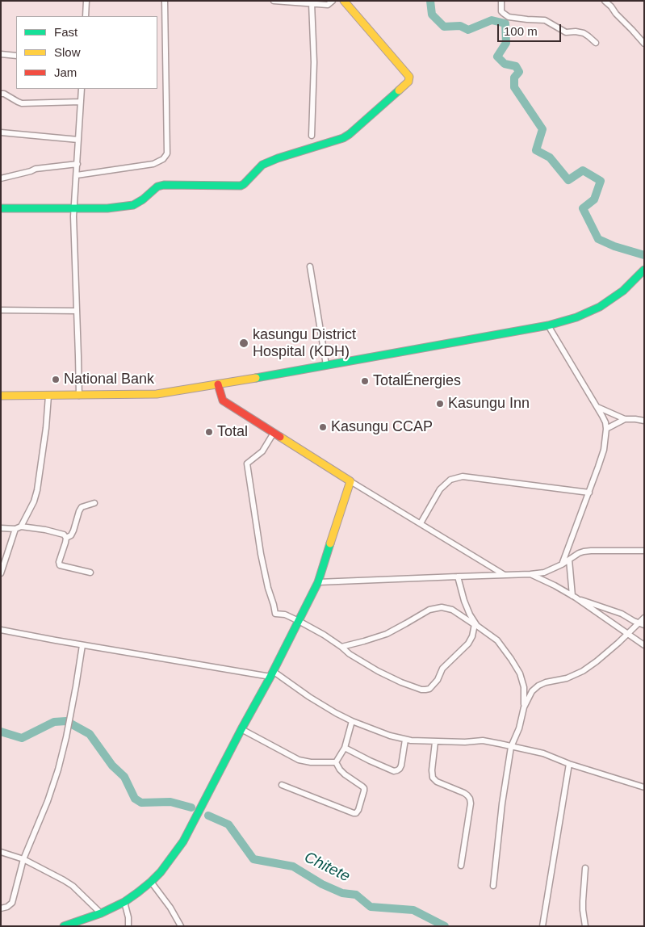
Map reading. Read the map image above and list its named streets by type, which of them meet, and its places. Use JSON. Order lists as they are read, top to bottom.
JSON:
{
  "water": ["Chitete"],
  "places": [
    "kasungu District Hospital (KDH)",
    "National Bank",
    "TotalÉnergies",
    "Kasungu Inn",
    "Kasungu CCAP",
    "Total"
  ],
  "legend": ["Fast", "Slow", "Jam"],
  "scale_bar": "100 m"
}
